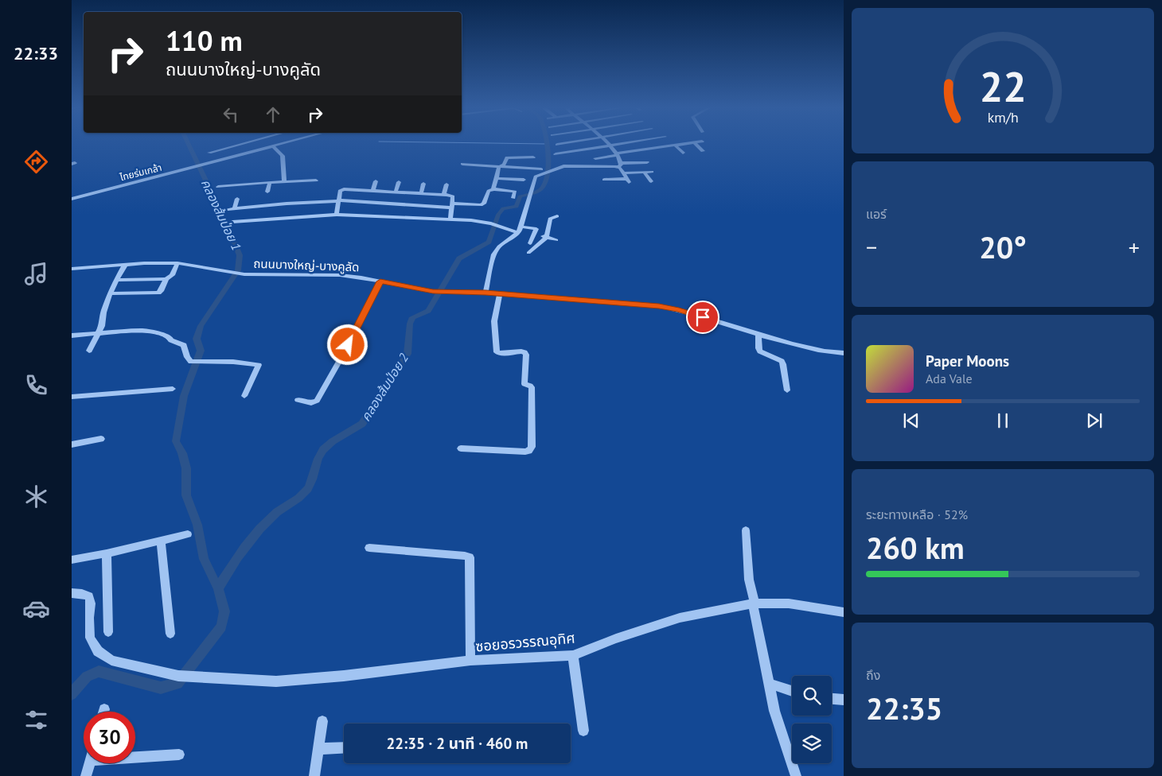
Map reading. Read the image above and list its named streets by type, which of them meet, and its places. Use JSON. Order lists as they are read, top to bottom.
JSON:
{
  "streets": {
    "street": ["ไทยร่มเกล้า", "ถนนบางใหญ่-บางคูลัด", "ซอยอรวรรณอุทิศ"]
  },
  "water": ["คลองส้มป่อย 1", "คลองส้มป่อย 2"],
  "page": {
    "tabs": "22:33",
    "turn": ["110 m", "ถนนบางใหญ่-บางคูลัด"],
    "tile": [
      "แอร์",
      ["ระยะทางเหลือ · 52%", "260 km"],
      ["ถึง", "22:35"]
    ],
    "heat": ["−", "20°", "+"],
    "song": ["Paper Moons", "Ada Vale"],
    "limit": "30",
    "trip": "22:35 · 2 นาที · 460 m",
    "gauge": ["22", "km/h"]
  }
}
